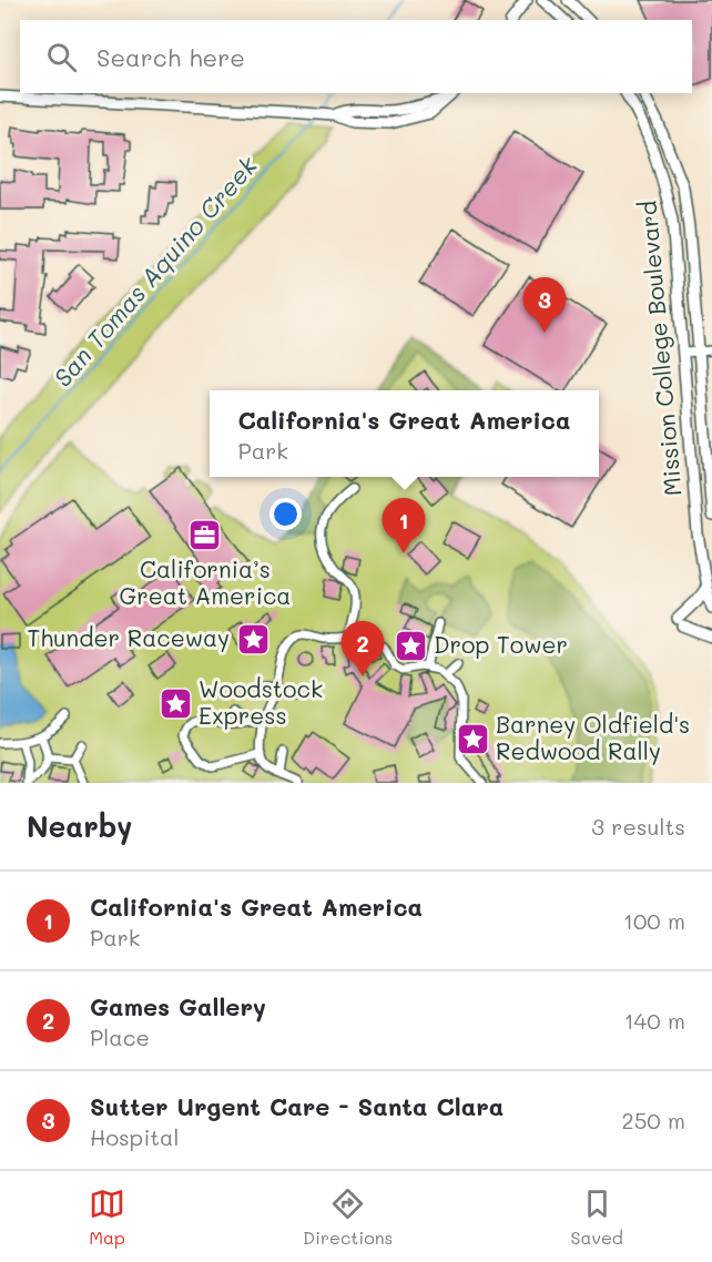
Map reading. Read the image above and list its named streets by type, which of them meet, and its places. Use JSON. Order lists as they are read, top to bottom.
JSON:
{
  "streets": {
    "main road": ["Mission College Boulevard"]
  },
  "water": ["San Tomas Aquino Creek"],
  "places": {
    "office": ["California’s Great America"],
    "place": [
      "Thunder Raceway",
      "Drop Tower",
      "Woodstock Express",
      "Barney Oldfield's Redwood Rally"
    ]
  },
  "page": {
    "search": "Search here",
    "pins": ["3", "1", "2"],
    "popup": ["California's Great America", "Park"],
    "heading": ["Nearby", "3 results"],
    "list": [
      {
        "mark": "1",
        "name": "California's Great America",
        "note": "Park",
        "value": "100 m"
      },
      {
        "mark": "2",
        "name": "Games Gallery",
        "note": "Place",
        "value": "140 m"
      },
      {
        "mark": "3",
        "name": "Sutter Urgent Care - Santa Clara",
        "note": "Hospital",
        "value": "250 m"
      }
    ],
    "nav": ["Map", "Directions", "Saved"]
  }
}
